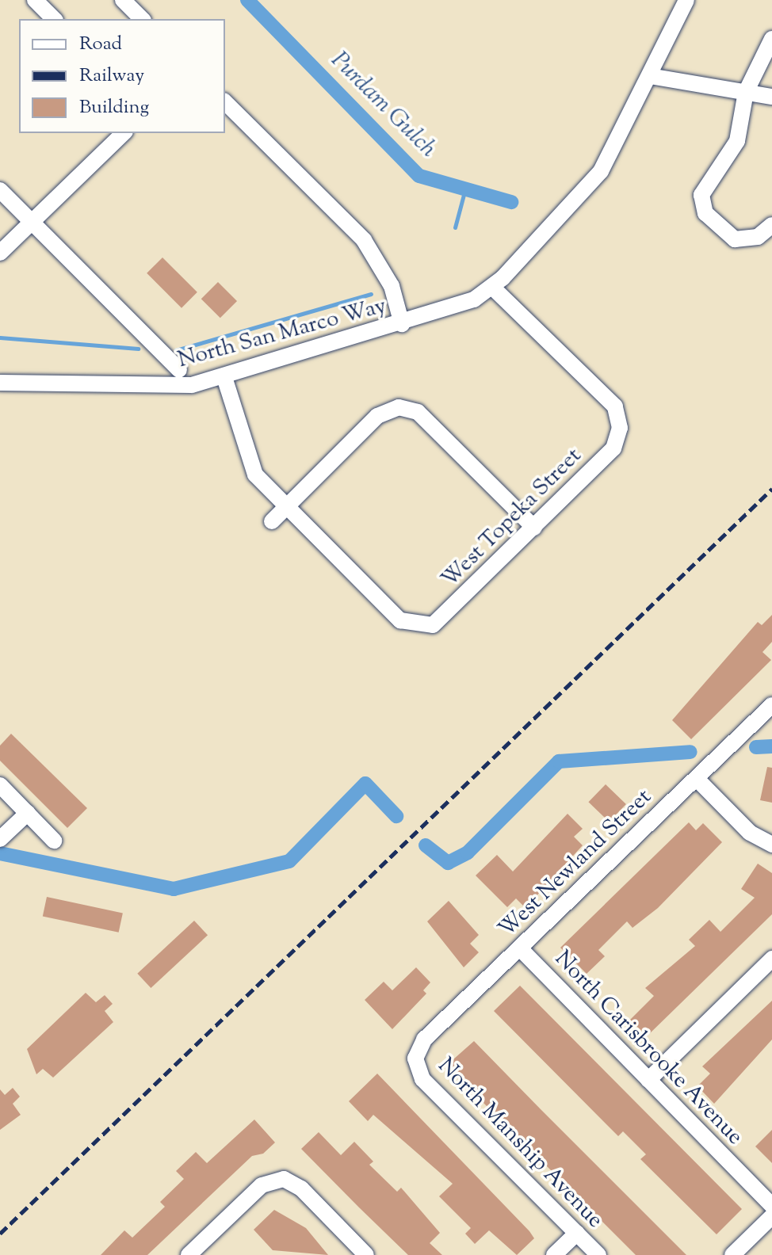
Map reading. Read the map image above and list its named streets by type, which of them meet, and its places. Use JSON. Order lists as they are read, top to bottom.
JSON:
{
  "streets": {
    "street": [
      "North San Marco Way",
      "West Topeka Street",
      "West Newland Street",
      "North Carisbrooke Avenue",
      "North Manship Avenue"
    ]
  },
  "crossings": [
    ["North San Marco Way", "West Topeka Street"],
    ["West Newland Street", "North Carisbrooke Avenue"],
    ["West Newland Street", "North Manship Avenue"]
  ],
  "water": ["Purdam Gulch"],
  "legend": ["Road", "Railway", "Building"]
}
